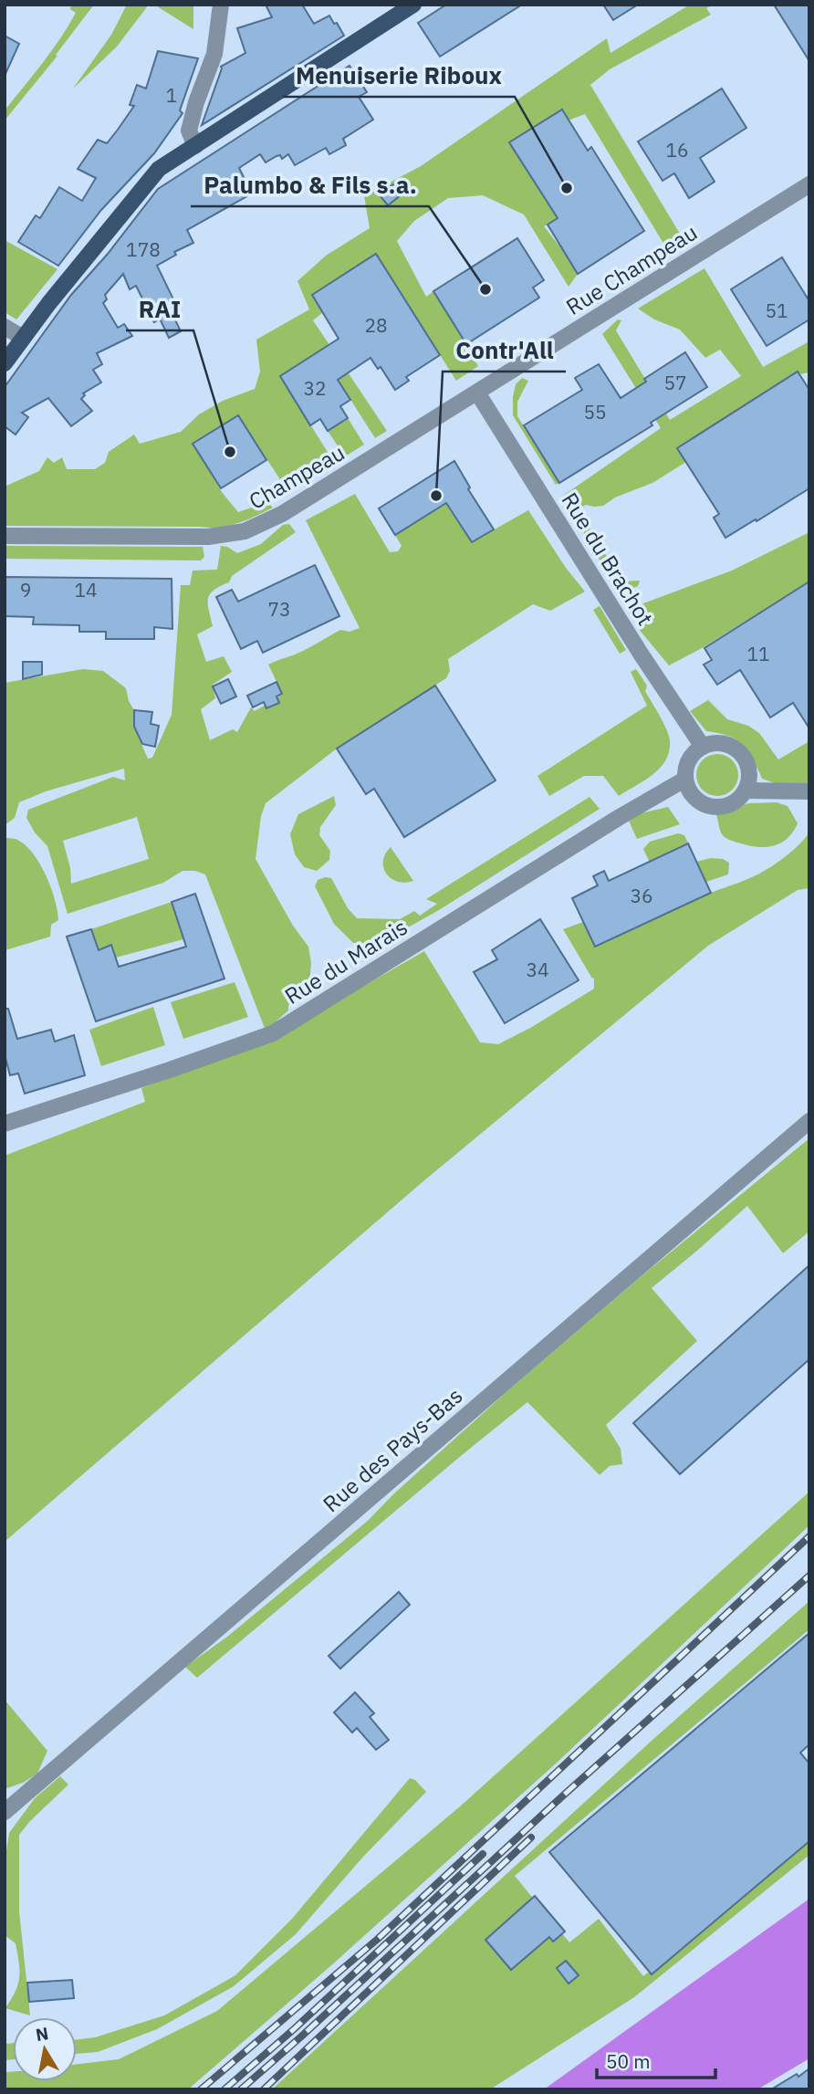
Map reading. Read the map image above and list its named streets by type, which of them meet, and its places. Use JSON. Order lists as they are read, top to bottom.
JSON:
{
  "streets": {
    "street": [
      "Rue Champeau",
      "Champeau",
      "Rue du Brachot",
      "Rue du Marais",
      "Rue des Pays-Bas"
    ]
  },
  "crossings": [
    ["Rue Champeau", "Champeau"],
    ["Rue Champeau", "Rue du Brachot"],
    ["Champeau", "Rue du Brachot"],
    ["Rue du Brachot", "Rue du Marais"]
  ],
  "places": [
    "Menuiserie Riboux",
    "Palumbo & Fils s.a.",
    "RAI",
    "Contr'All"
  ],
  "house_numbers": [
    "1",
    "16",
    "178",
    "51",
    "28",
    "57",
    "32",
    "55",
    "9",
    "14",
    "73",
    "11",
    "36",
    "34"
  ],
  "scale_bar": "50 m",
  "north": "top"
}
